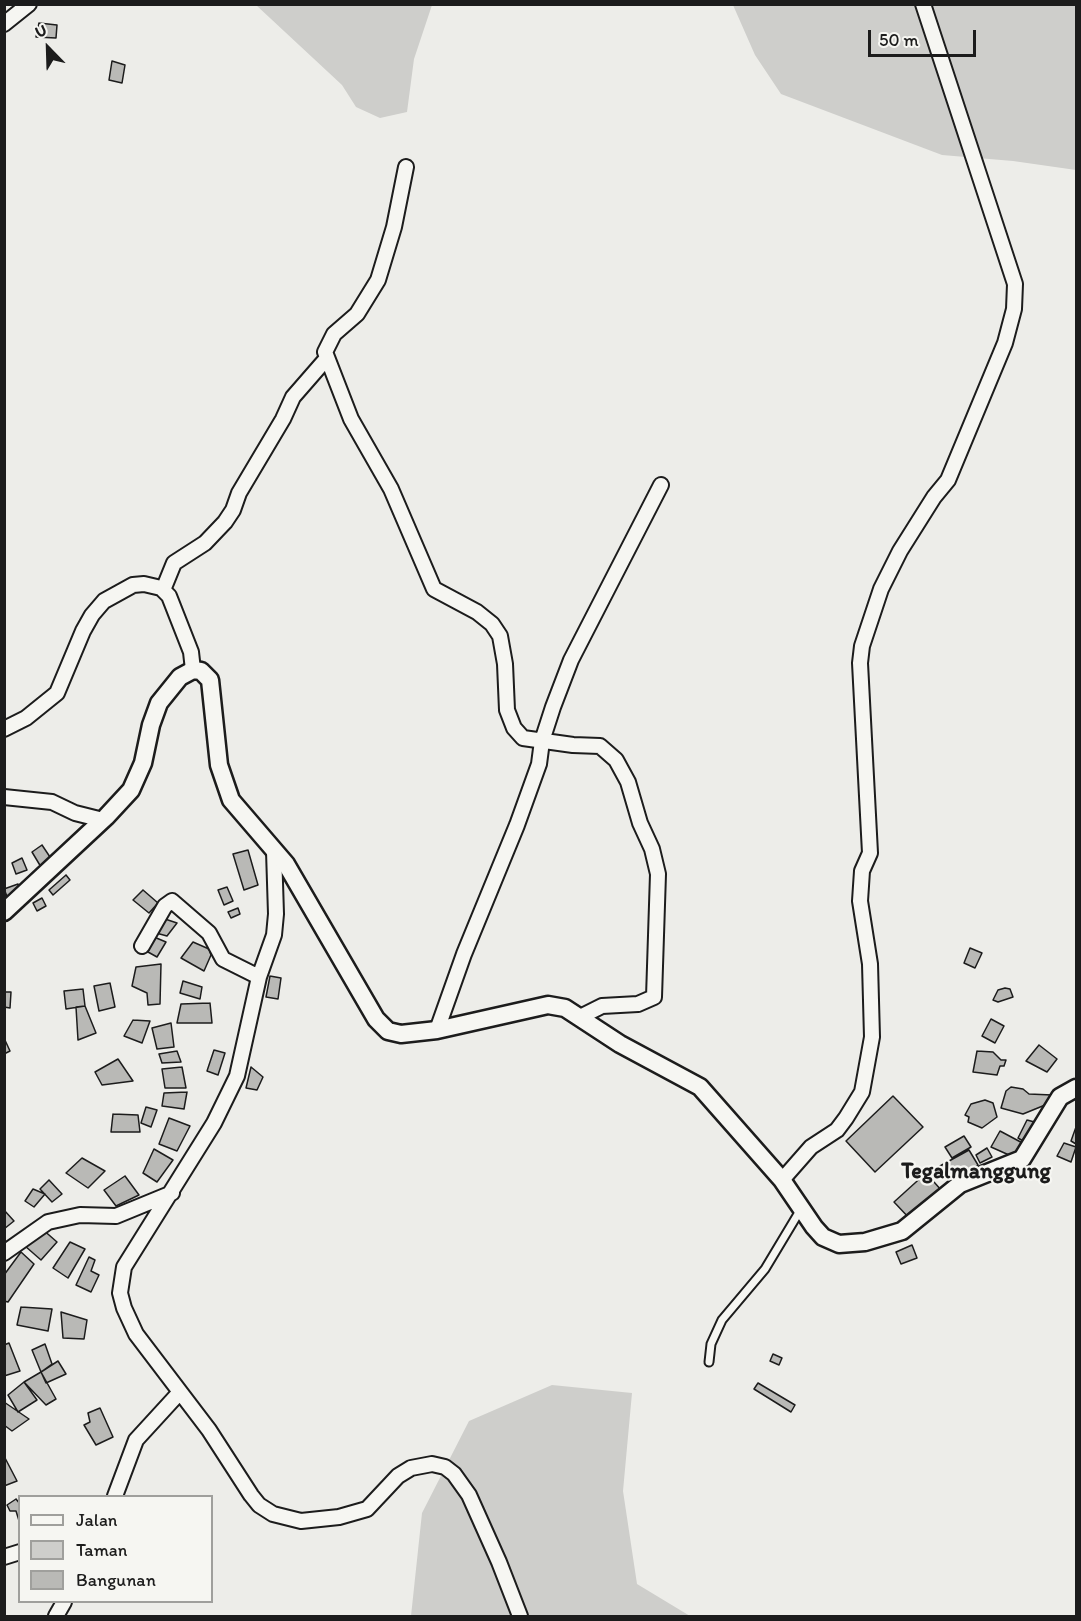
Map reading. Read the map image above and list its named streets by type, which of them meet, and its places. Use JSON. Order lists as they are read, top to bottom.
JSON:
{
  "districts": ["Tegalmanggung"],
  "legend": ["Jalan", "Taman", "Bangunan"],
  "scale_bar": "50 m",
  "north": "top left"
}
